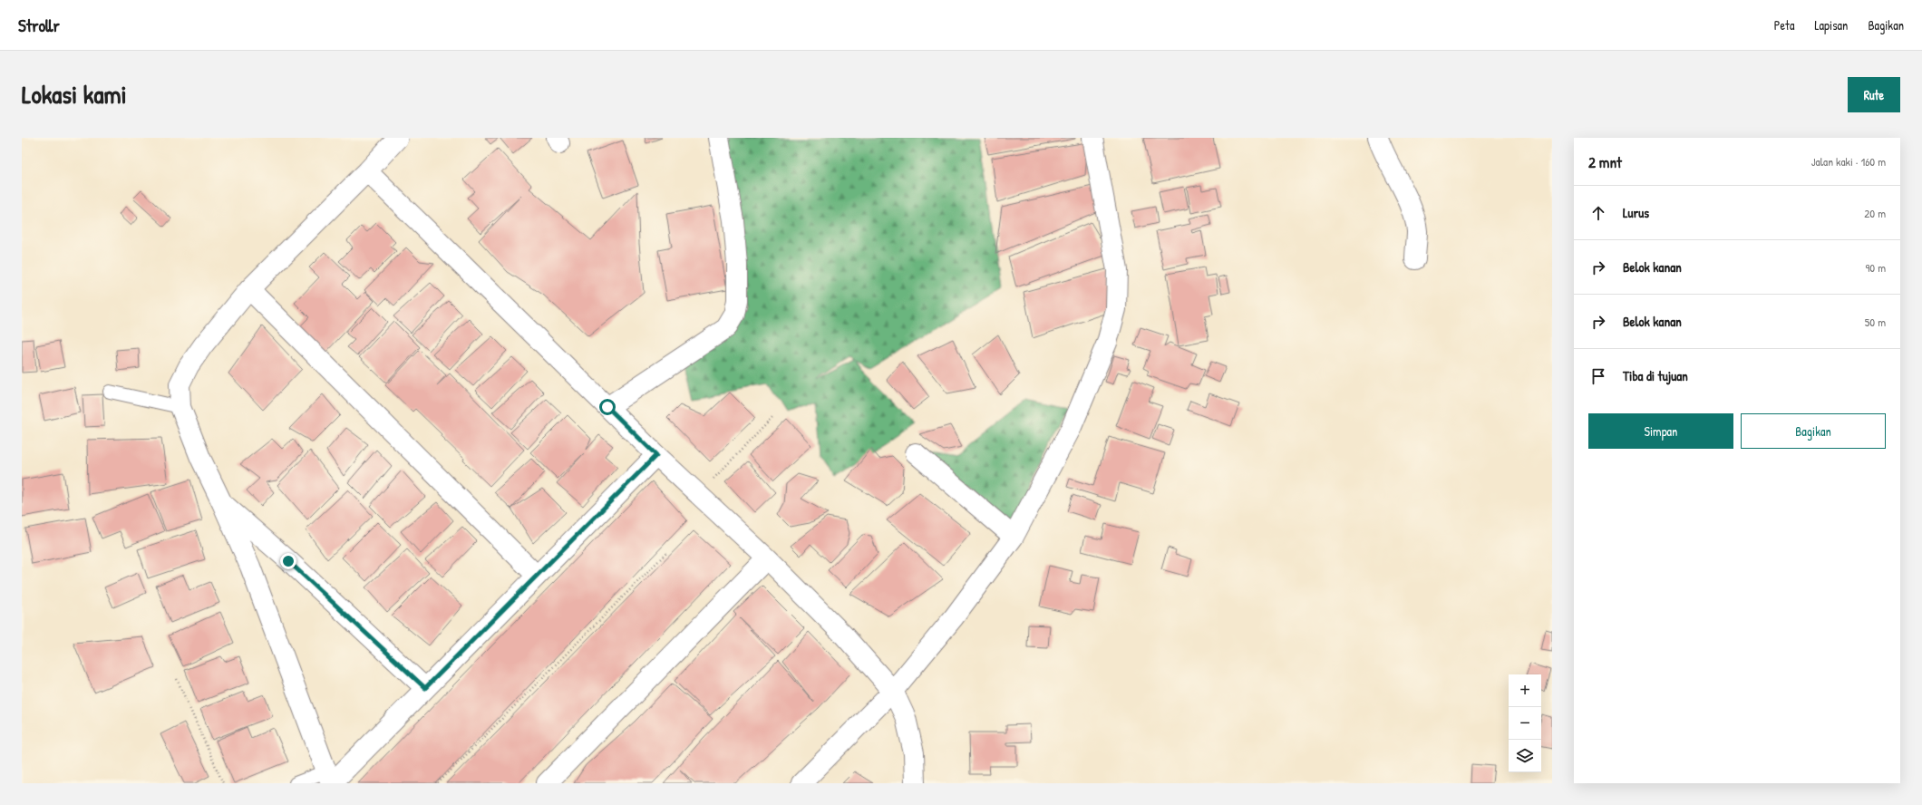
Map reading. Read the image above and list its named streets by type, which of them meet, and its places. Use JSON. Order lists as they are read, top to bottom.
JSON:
{
  "page": {
    "header": "Strollr",
    "nav": ["Peta", "Lapisan", "Bagikan"],
    "title": "Lokasi kami",
    "buttons": [
      "Rute",
      ["Simpan", "Bagikan"]
    ],
    "heading": ["2 mnt", "Jalan kaki · 160 m"],
    "list": [
      ["Lurus", "20 m"],
      ["Belok kanan", "90 m"],
      ["Belok kanan", "50 m"],
      "Tiba di tujuan"
    ],
    "map_buttons": ["+", "−"]
  }
}
